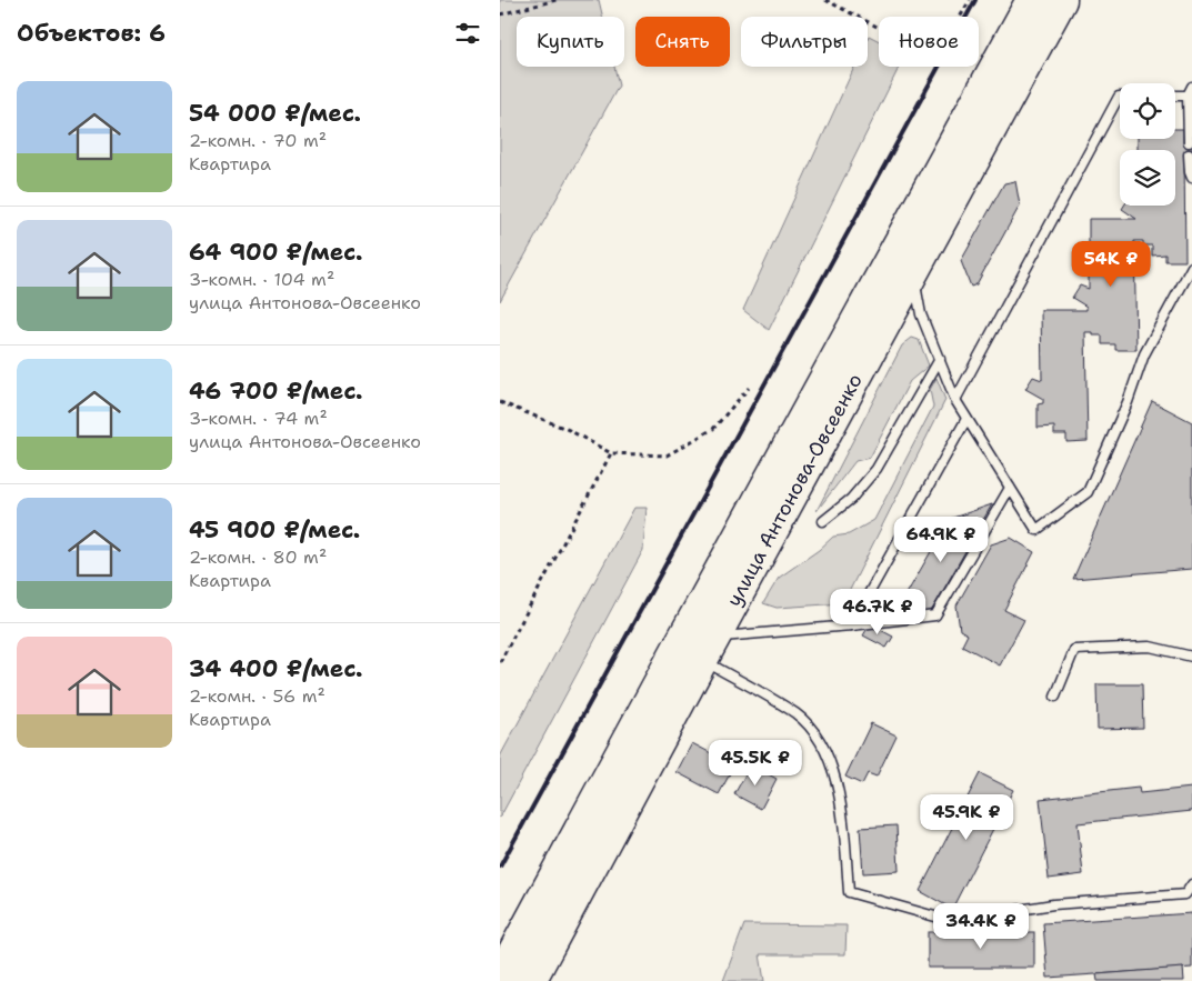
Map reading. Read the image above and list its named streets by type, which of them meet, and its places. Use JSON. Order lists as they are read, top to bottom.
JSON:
{
  "streets": {
    "highway": ["улица Антонова-Овсеенко"]
  },
  "page": {
    "heading": "Объектов: 6",
    "chip": [
      "Купить",
      "Снять",
      "Фильтры",
      "Новое"
    ],
    "list": [
      {
        "name": "54 000 ₽/мес.",
        "note": "2-комн. · 70 m² · Квартира"
      },
      {
        "name": "64 900 ₽/мес.",
        "note": "3-комн. · 104 m² · улица Антонова-Овсеенко"
      },
      {
        "name": "46 700 ₽/мес.",
        "note": "3-комн. · 74 m² · улица Антонова-Овсеенко"
      },
      {
        "name": "45 900 ₽/мес.",
        "note": "2-комн. · 80 m² · Квартира"
      },
      {
        "name": "34 400 ₽/мес.",
        "note": "2-комн. · 56 m² · Квартира"
      }
    ],
    "price": [
      "54K ₽",
      "64.9K ₽",
      "46.7K ₽",
      "45.5K ₽",
      "45.9K ₽",
      "34.4K ₽"
    ]
  }
}
